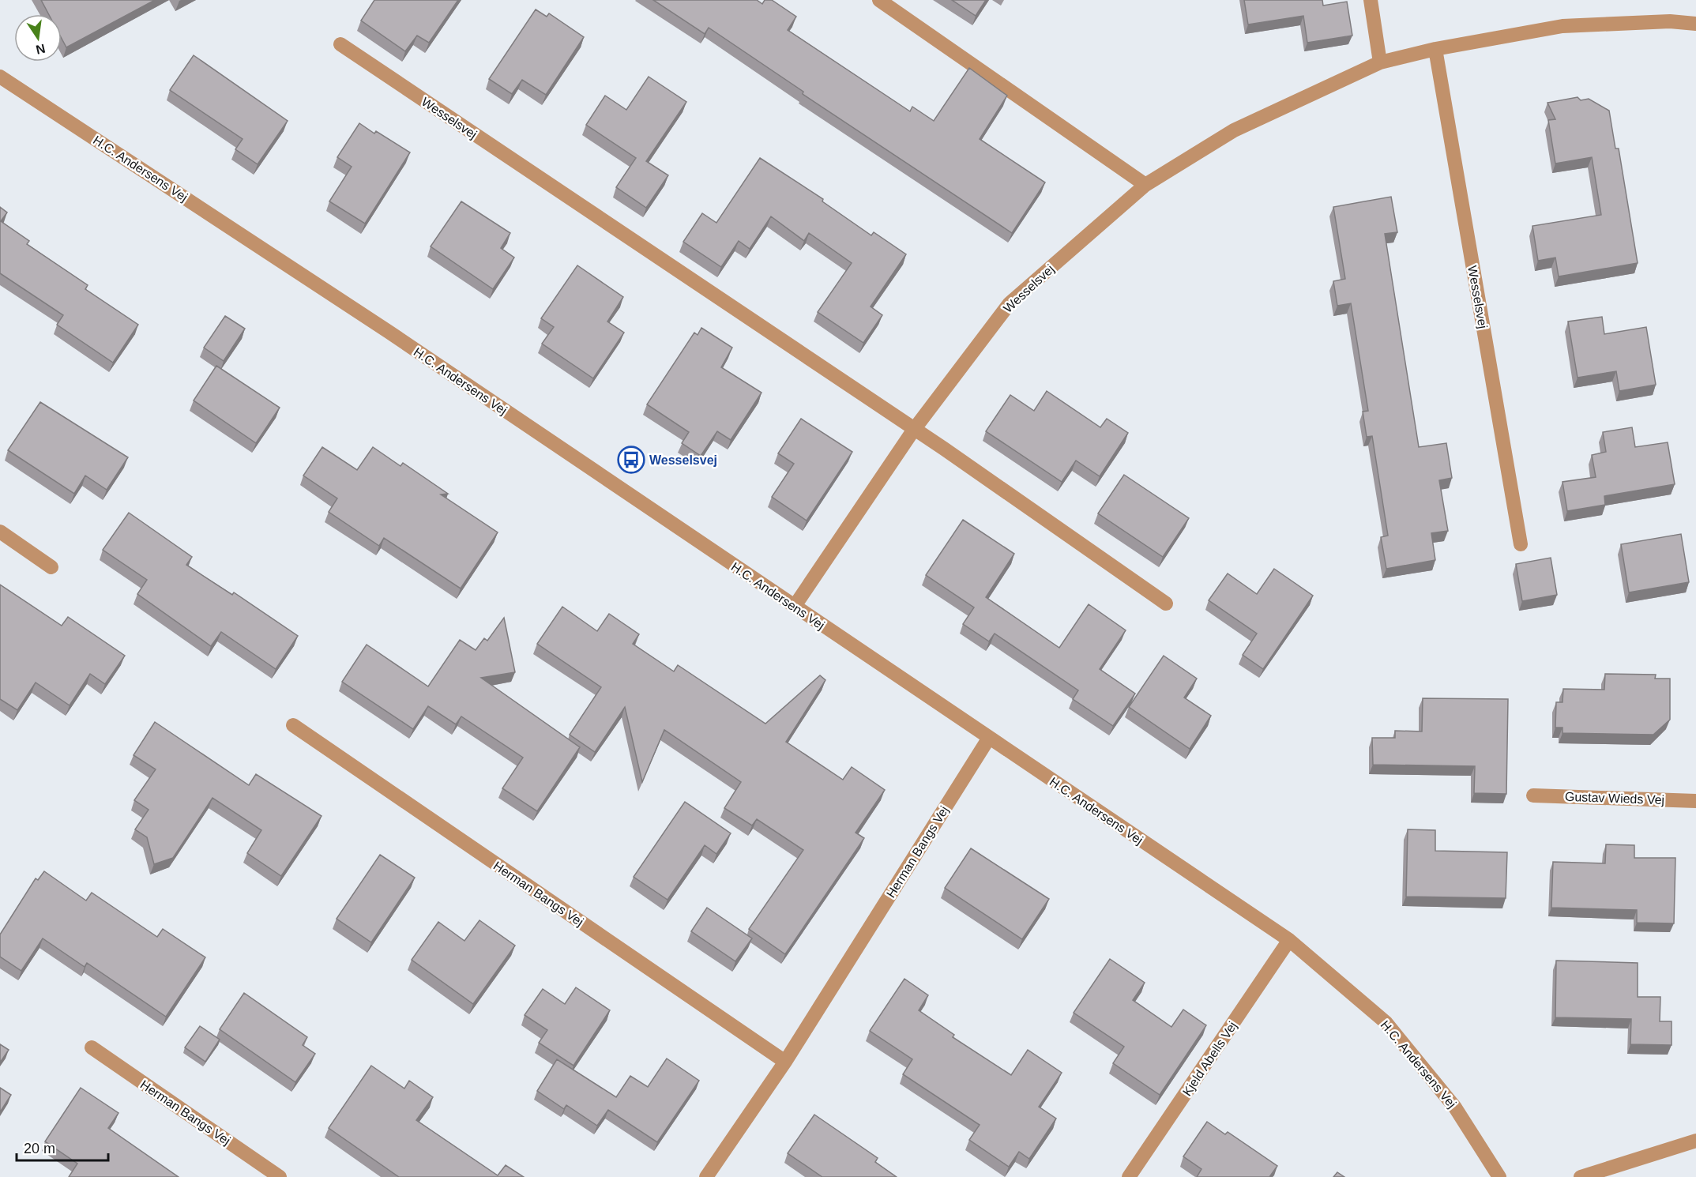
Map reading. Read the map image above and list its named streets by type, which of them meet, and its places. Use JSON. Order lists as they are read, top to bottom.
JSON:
{
  "streets": {
    "street": [
      "Wesselsvej",
      "H.C. Andersens Vej",
      "Gustav Wieds Vej",
      "Herman Bangs Vej",
      "Kjeld Abells Vej"
    ]
  },
  "crossings": [
    ["Wesselsvej", "H.C. Andersens Vej"],
    ["H.C. Andersens Vej", "Herman Bangs Vej"],
    ["H.C. Andersens Vej", "Kjeld Abells Vej"]
  ],
  "places": {
    "bus stop": ["Wesselsvej"]
  },
  "scale_bar": "20 m",
  "north": "bottom"
}
